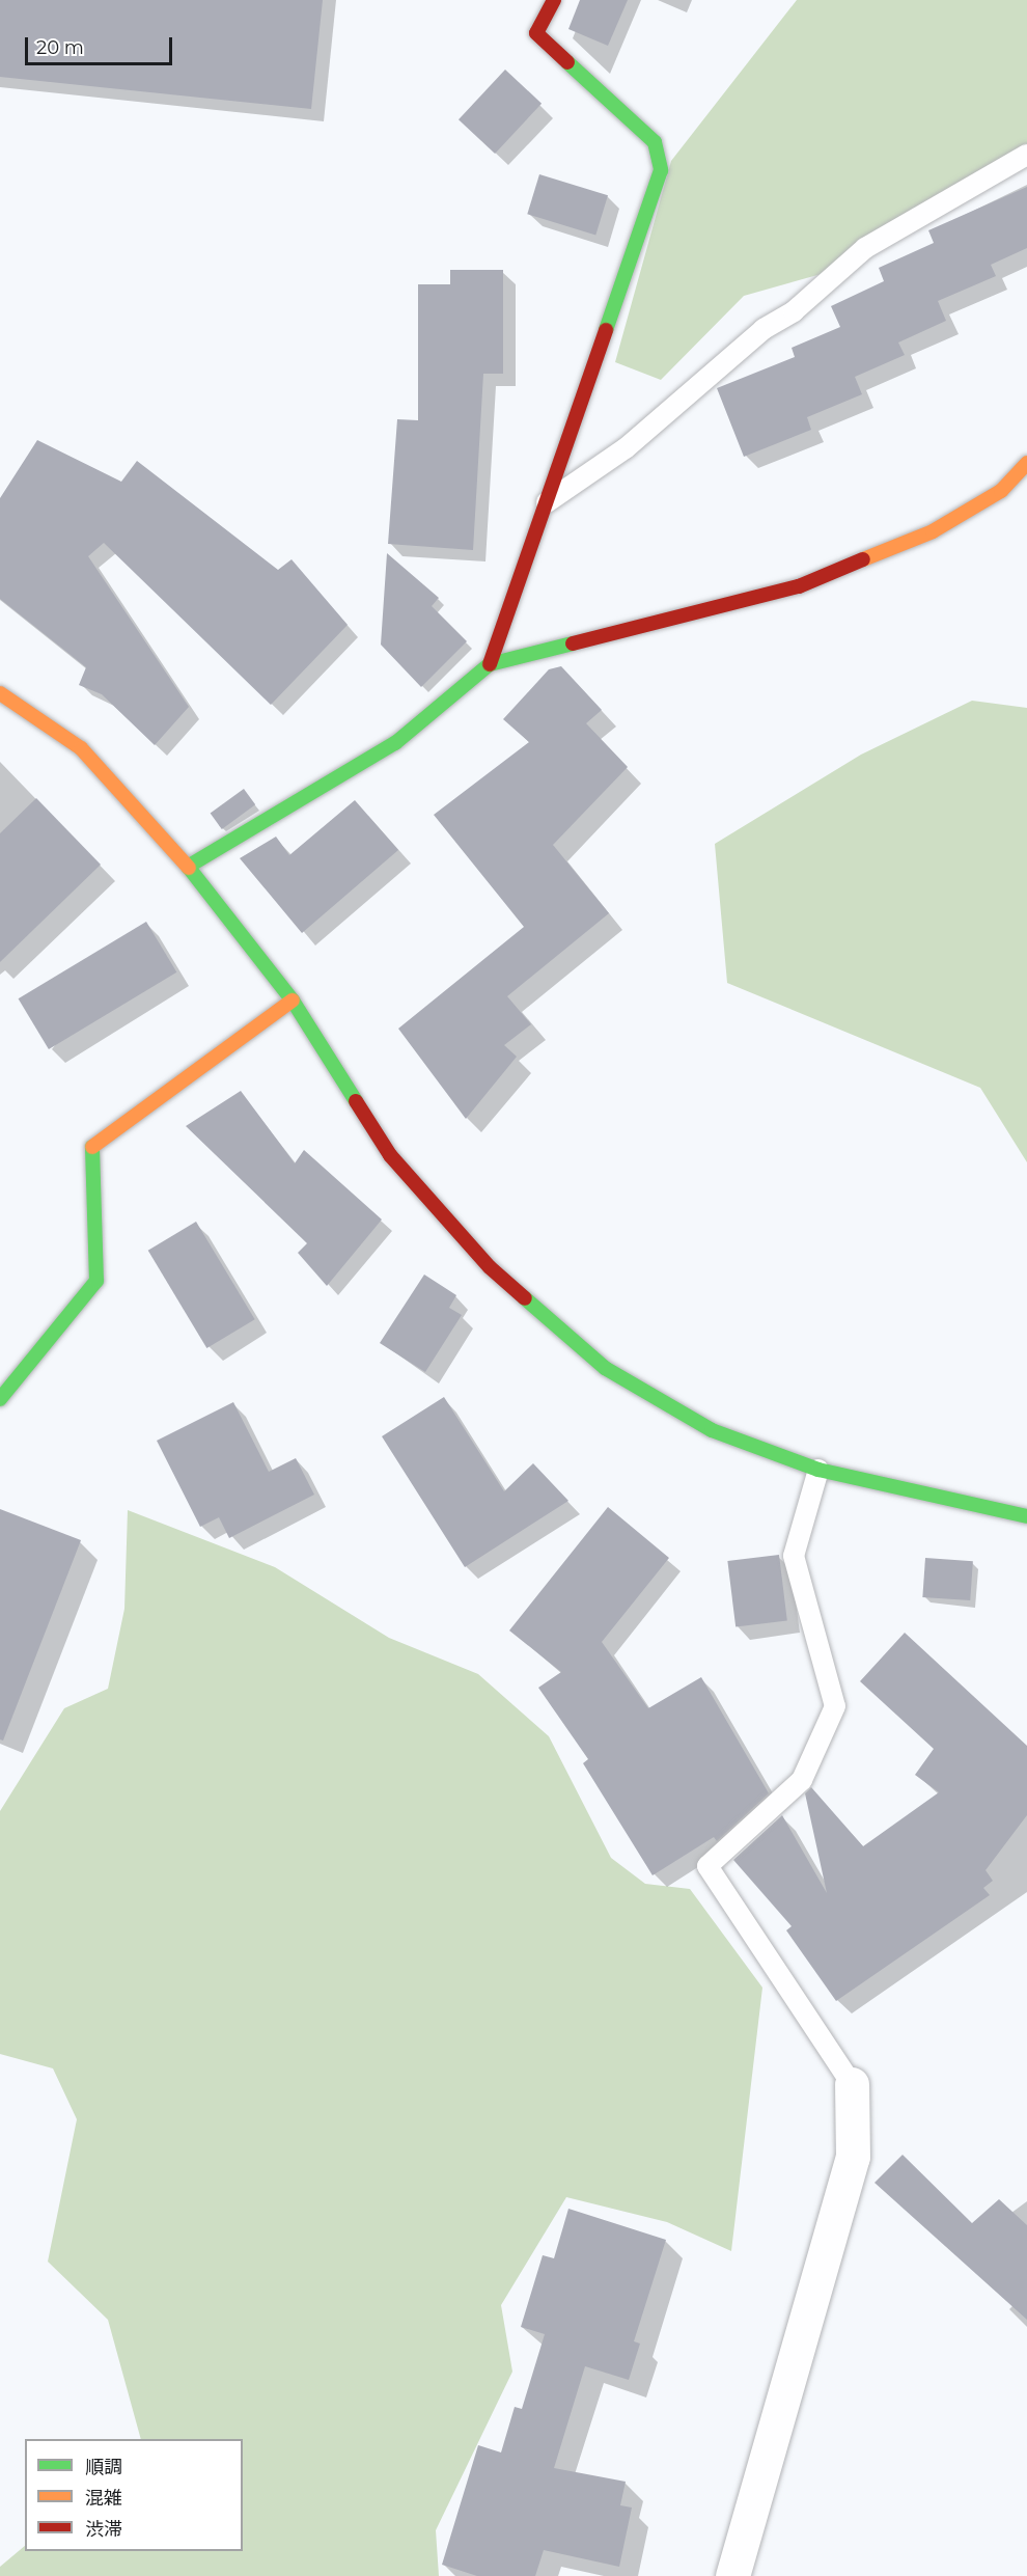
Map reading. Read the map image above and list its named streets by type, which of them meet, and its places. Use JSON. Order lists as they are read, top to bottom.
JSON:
{
  "legend": ["順調", "混雑", "渋滞"],
  "scale_bar": "20 m"
}
